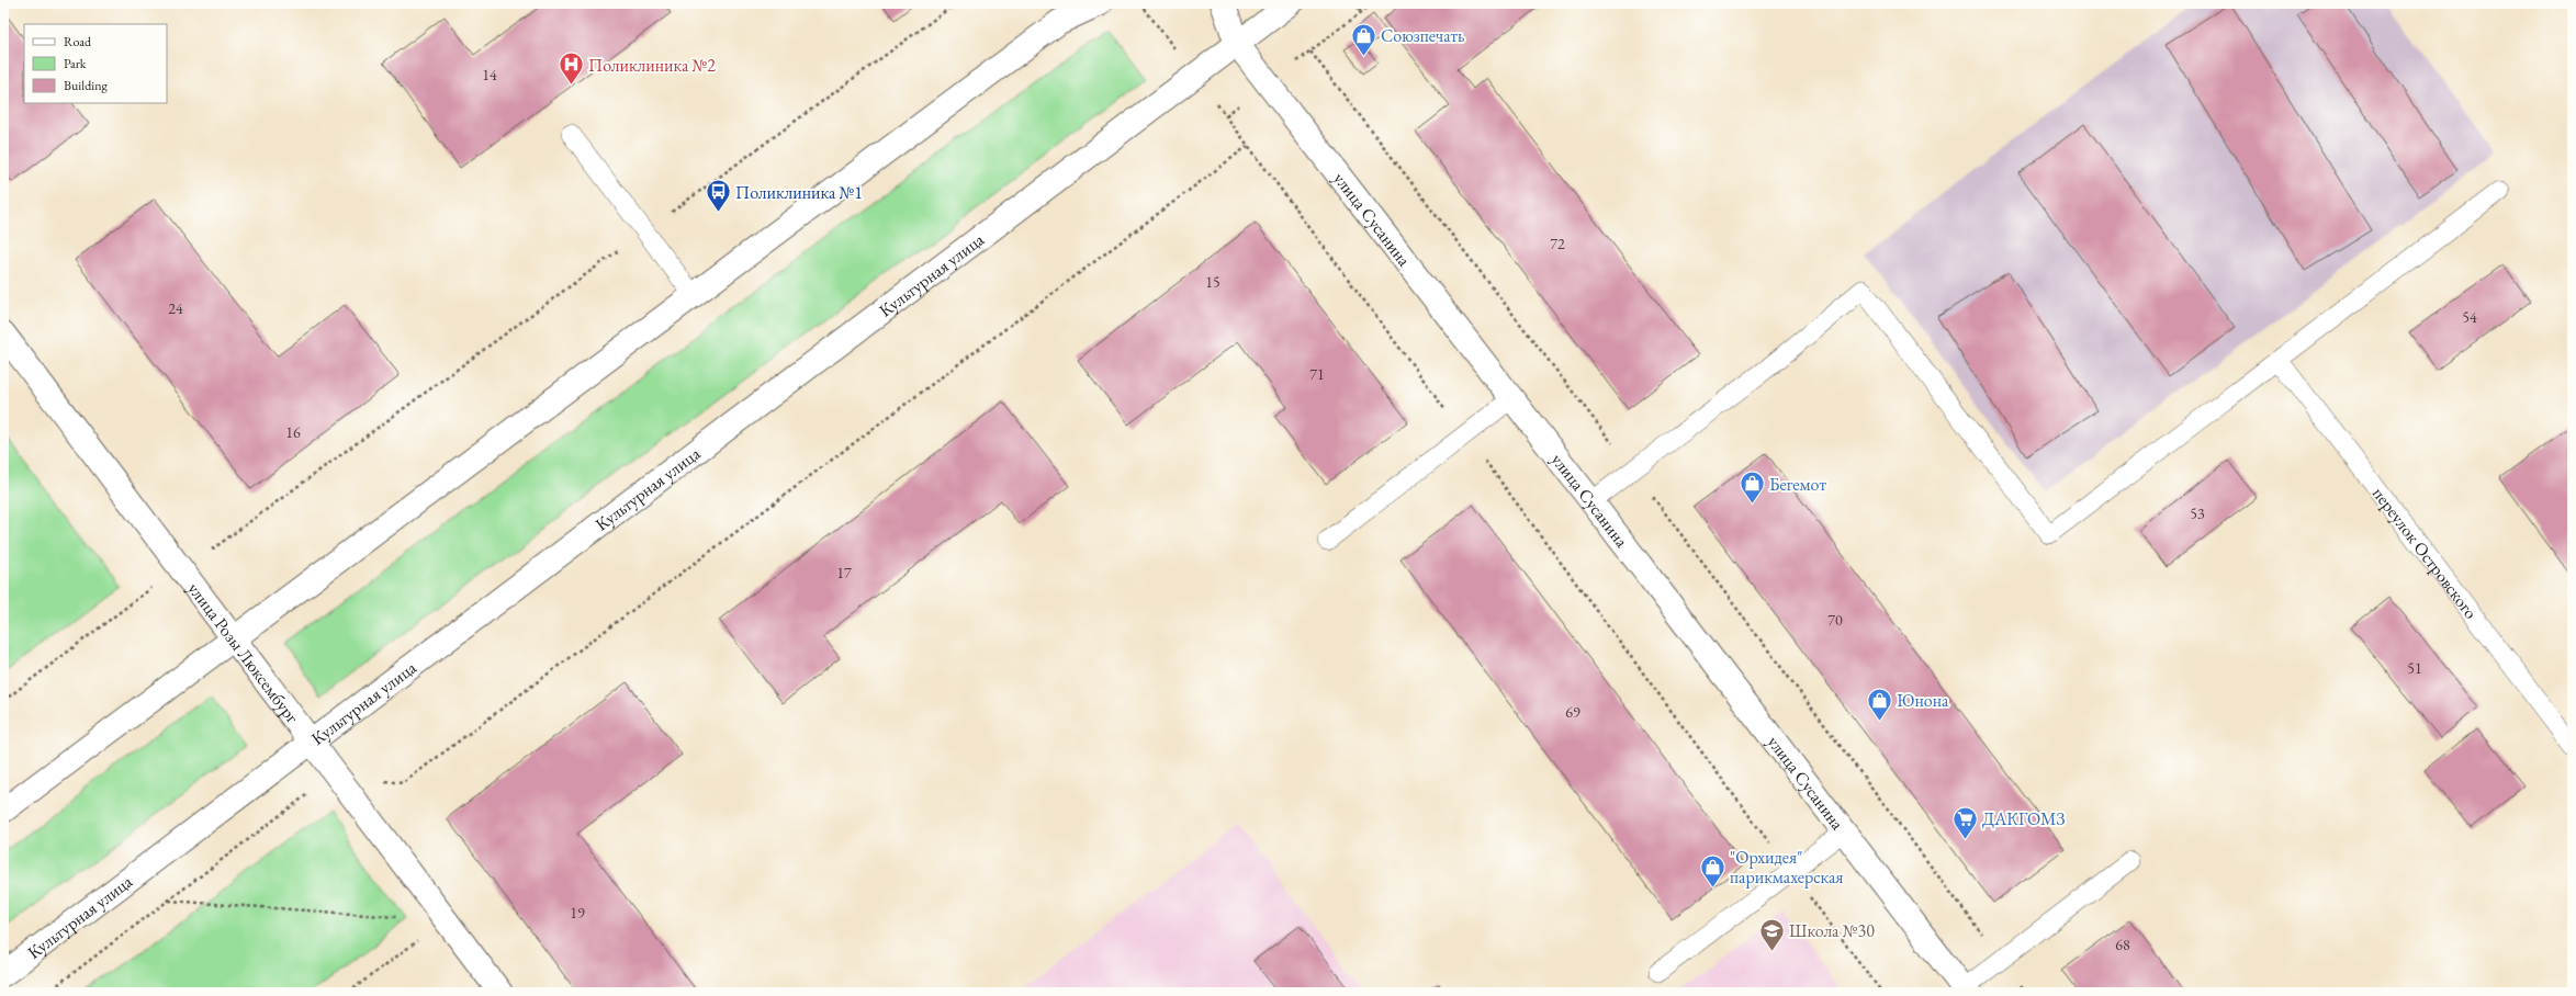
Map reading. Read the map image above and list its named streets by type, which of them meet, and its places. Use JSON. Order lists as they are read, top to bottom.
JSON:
{
  "streets": {
    "street": ["улица Сусанина", "Культурная улица", "улица Розы Люксембург"],
    "lane": ["переулок Островского"]
  },
  "crossings": [
    ["улица Сусанина", "Культурная улица"],
    ["Культурная улица", "улица Розы Люксембург"]
  ],
  "places": {
    "shop": [
      "Союзпечать",
      "Бегемот",
      "Юнона",
      "\"Орхидея\" парикмахерская"
    ],
    "hospital": ["Поликлиника №2"],
    "bus stop": ["Поликлиника №1"],
    "supermarket": ["ДАКГОМЗ"],
    "school or university": ["Школа №30"]
  },
  "house_numbers": [
    "14",
    "72",
    "15",
    "24",
    "54",
    "71",
    "16",
    "53",
    "17",
    "70",
    "51",
    "69",
    "19",
    "68"
  ],
  "legend": ["Road", "Park", "Building"]
}
